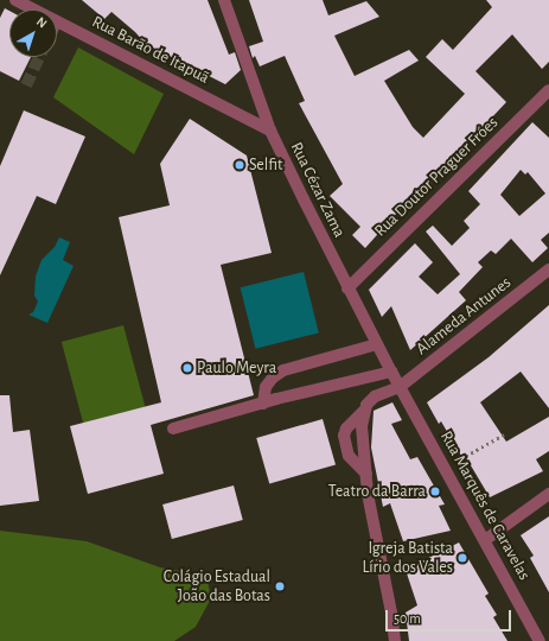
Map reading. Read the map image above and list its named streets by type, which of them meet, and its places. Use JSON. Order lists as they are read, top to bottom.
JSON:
{
  "streets": {
    "street": [
      "Rua Barão de Itapuã",
      "Rua Doutor Praguer Fróes",
      "Rua Cézar Zama",
      "Alameda Antunes",
      "Rua Marquês de Caravelas"
    ]
  },
  "crossings": [
    ["Rua Barão de Itapuã", "Rua Cézar Zama"],
    ["Rua Doutor Praguer Fróes", "Rua Cézar Zama"],
    ["Rua Cézar Zama", "Alameda Antunes"],
    ["Rua Cézar Zama", "Rua Marquês de Caravelas"],
    ["Alameda Antunes", "Rua Marquês de Caravelas"]
  ],
  "places": [
    "Selfit",
    "Paulo Meyra",
    "Teatro da Barra",
    "Igreja Batista Lírio dos Vales",
    "Colágio Estadual João das Botas"
  ],
  "scale_bar": "50 m",
  "north": "top right"
}
